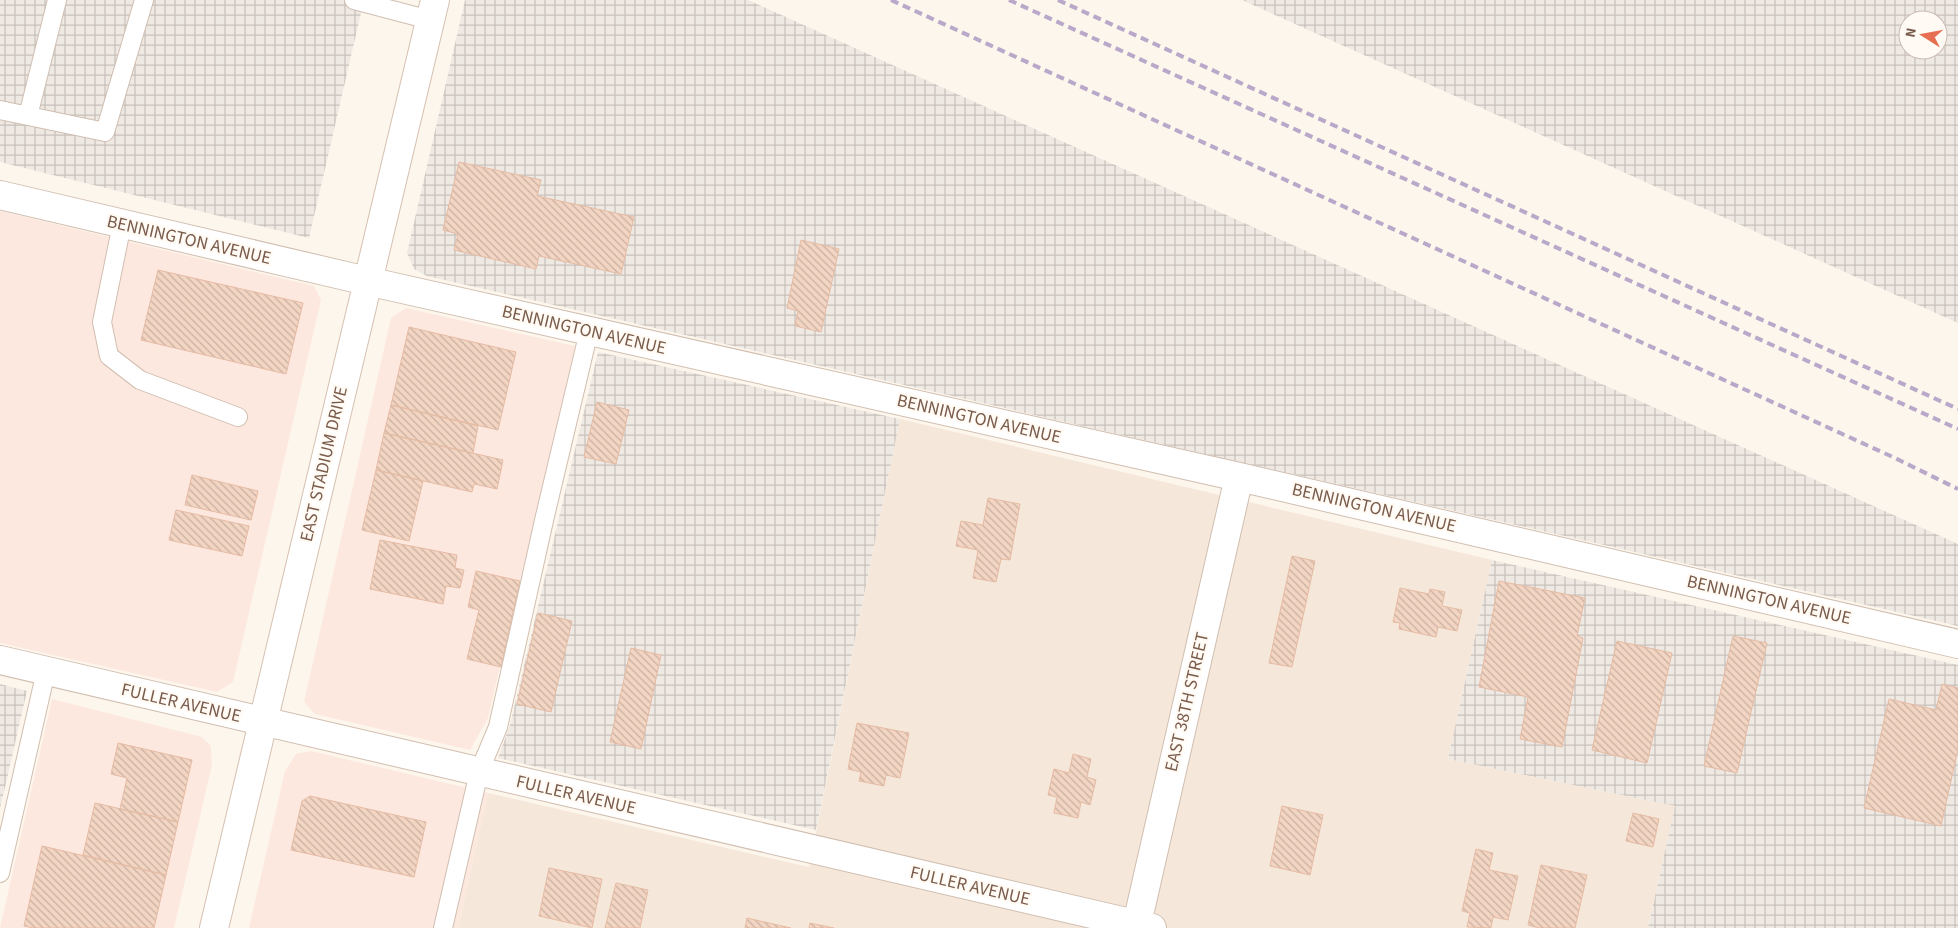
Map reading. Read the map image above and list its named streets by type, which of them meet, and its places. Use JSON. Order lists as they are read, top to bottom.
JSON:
{
  "streets": {
    "street": [
      "BENNINGTON AVENUE",
      "EAST STADIUM DRIVE",
      "EAST 38TH STREET",
      "FULLER AVENUE"
    ]
  },
  "crossings": [
    ["BENNINGTON AVENUE", "EAST STADIUM DRIVE"],
    ["BENNINGTON AVENUE", "EAST 38TH STREET"],
    ["EAST STADIUM DRIVE", "FULLER AVENUE"],
    ["EAST 38TH STREET", "FULLER AVENUE"]
  ],
  "north": "left"
}
